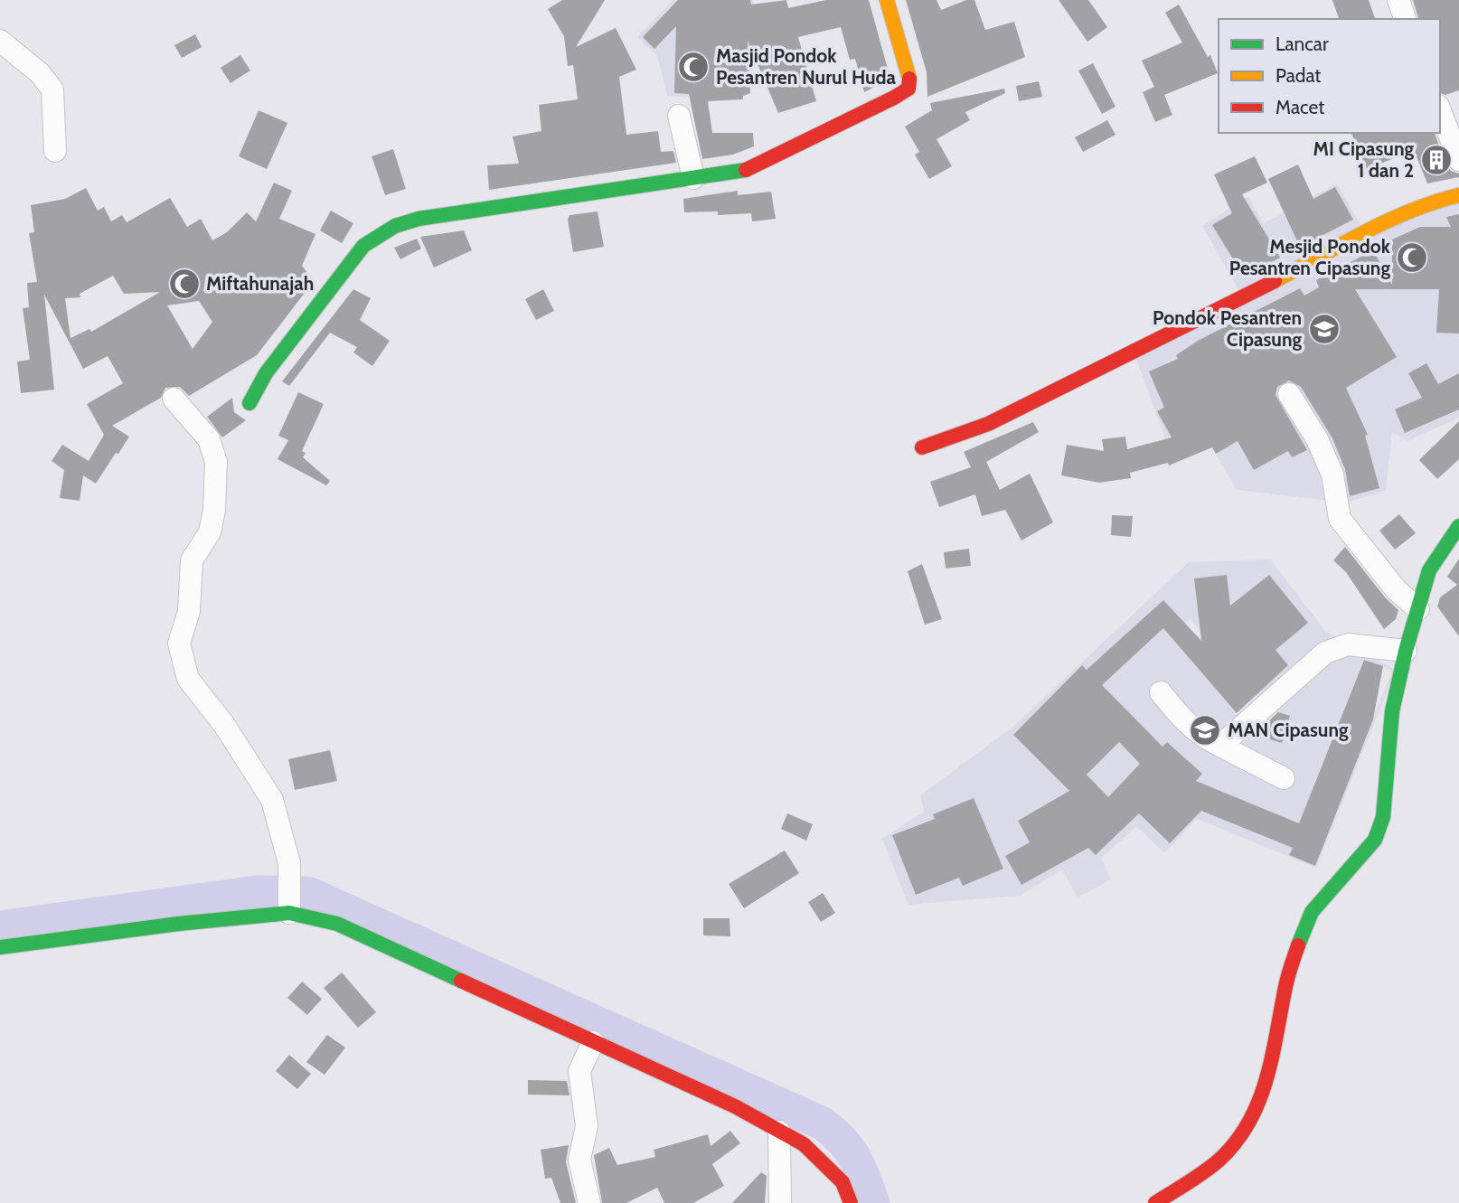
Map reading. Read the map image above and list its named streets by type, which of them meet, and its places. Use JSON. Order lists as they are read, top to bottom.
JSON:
{
  "places": {
    "mosque": ["Masjid Pondok Pesantren Nurul Huda", "Mesjid Pondok Pesantren Cipasung", "Miftahunajah"],
    "building": ["MI Cipasung 1 dan 2"],
    "school or university": ["Pondok Pesantren Cipasung", "MAN Cipasung"]
  },
  "legend": ["Lancar", "Padat", "Macet"]
}
